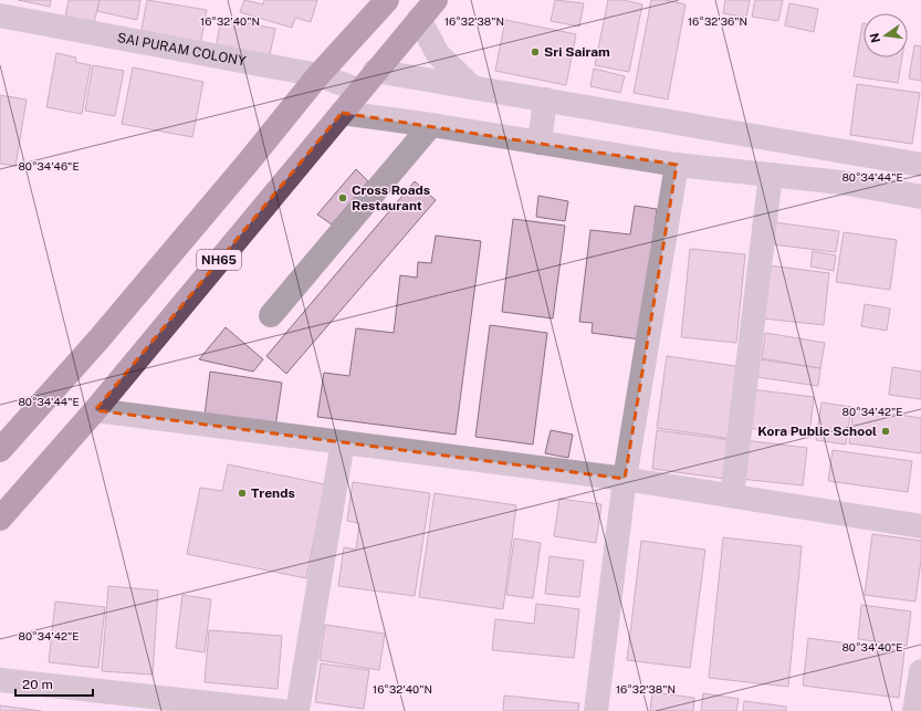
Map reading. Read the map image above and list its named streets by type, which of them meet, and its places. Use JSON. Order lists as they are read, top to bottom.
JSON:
{
  "streets": {
    "highway": ["NH65"],
    "street": ["SAI PURAM COLONY"]
  },
  "crossings": [
    ["SAI PURAM COLONY", "NH65"]
  ],
  "places": [
    "Sri Sairam",
    "Cross Roads Restaurant",
    "Kora Public School",
    "Trends"
  ],
  "scale_bar": "20 m",
  "north": "left",
  "coordinates": [
    "16°32'40\"N",
    "16°32'38\"N",
    "16°32'36\"N",
    "80°34'46\"E",
    "80°34'44\"E",
    "80°34'42\"E",
    "80°34'40\"E"
  ]
}
